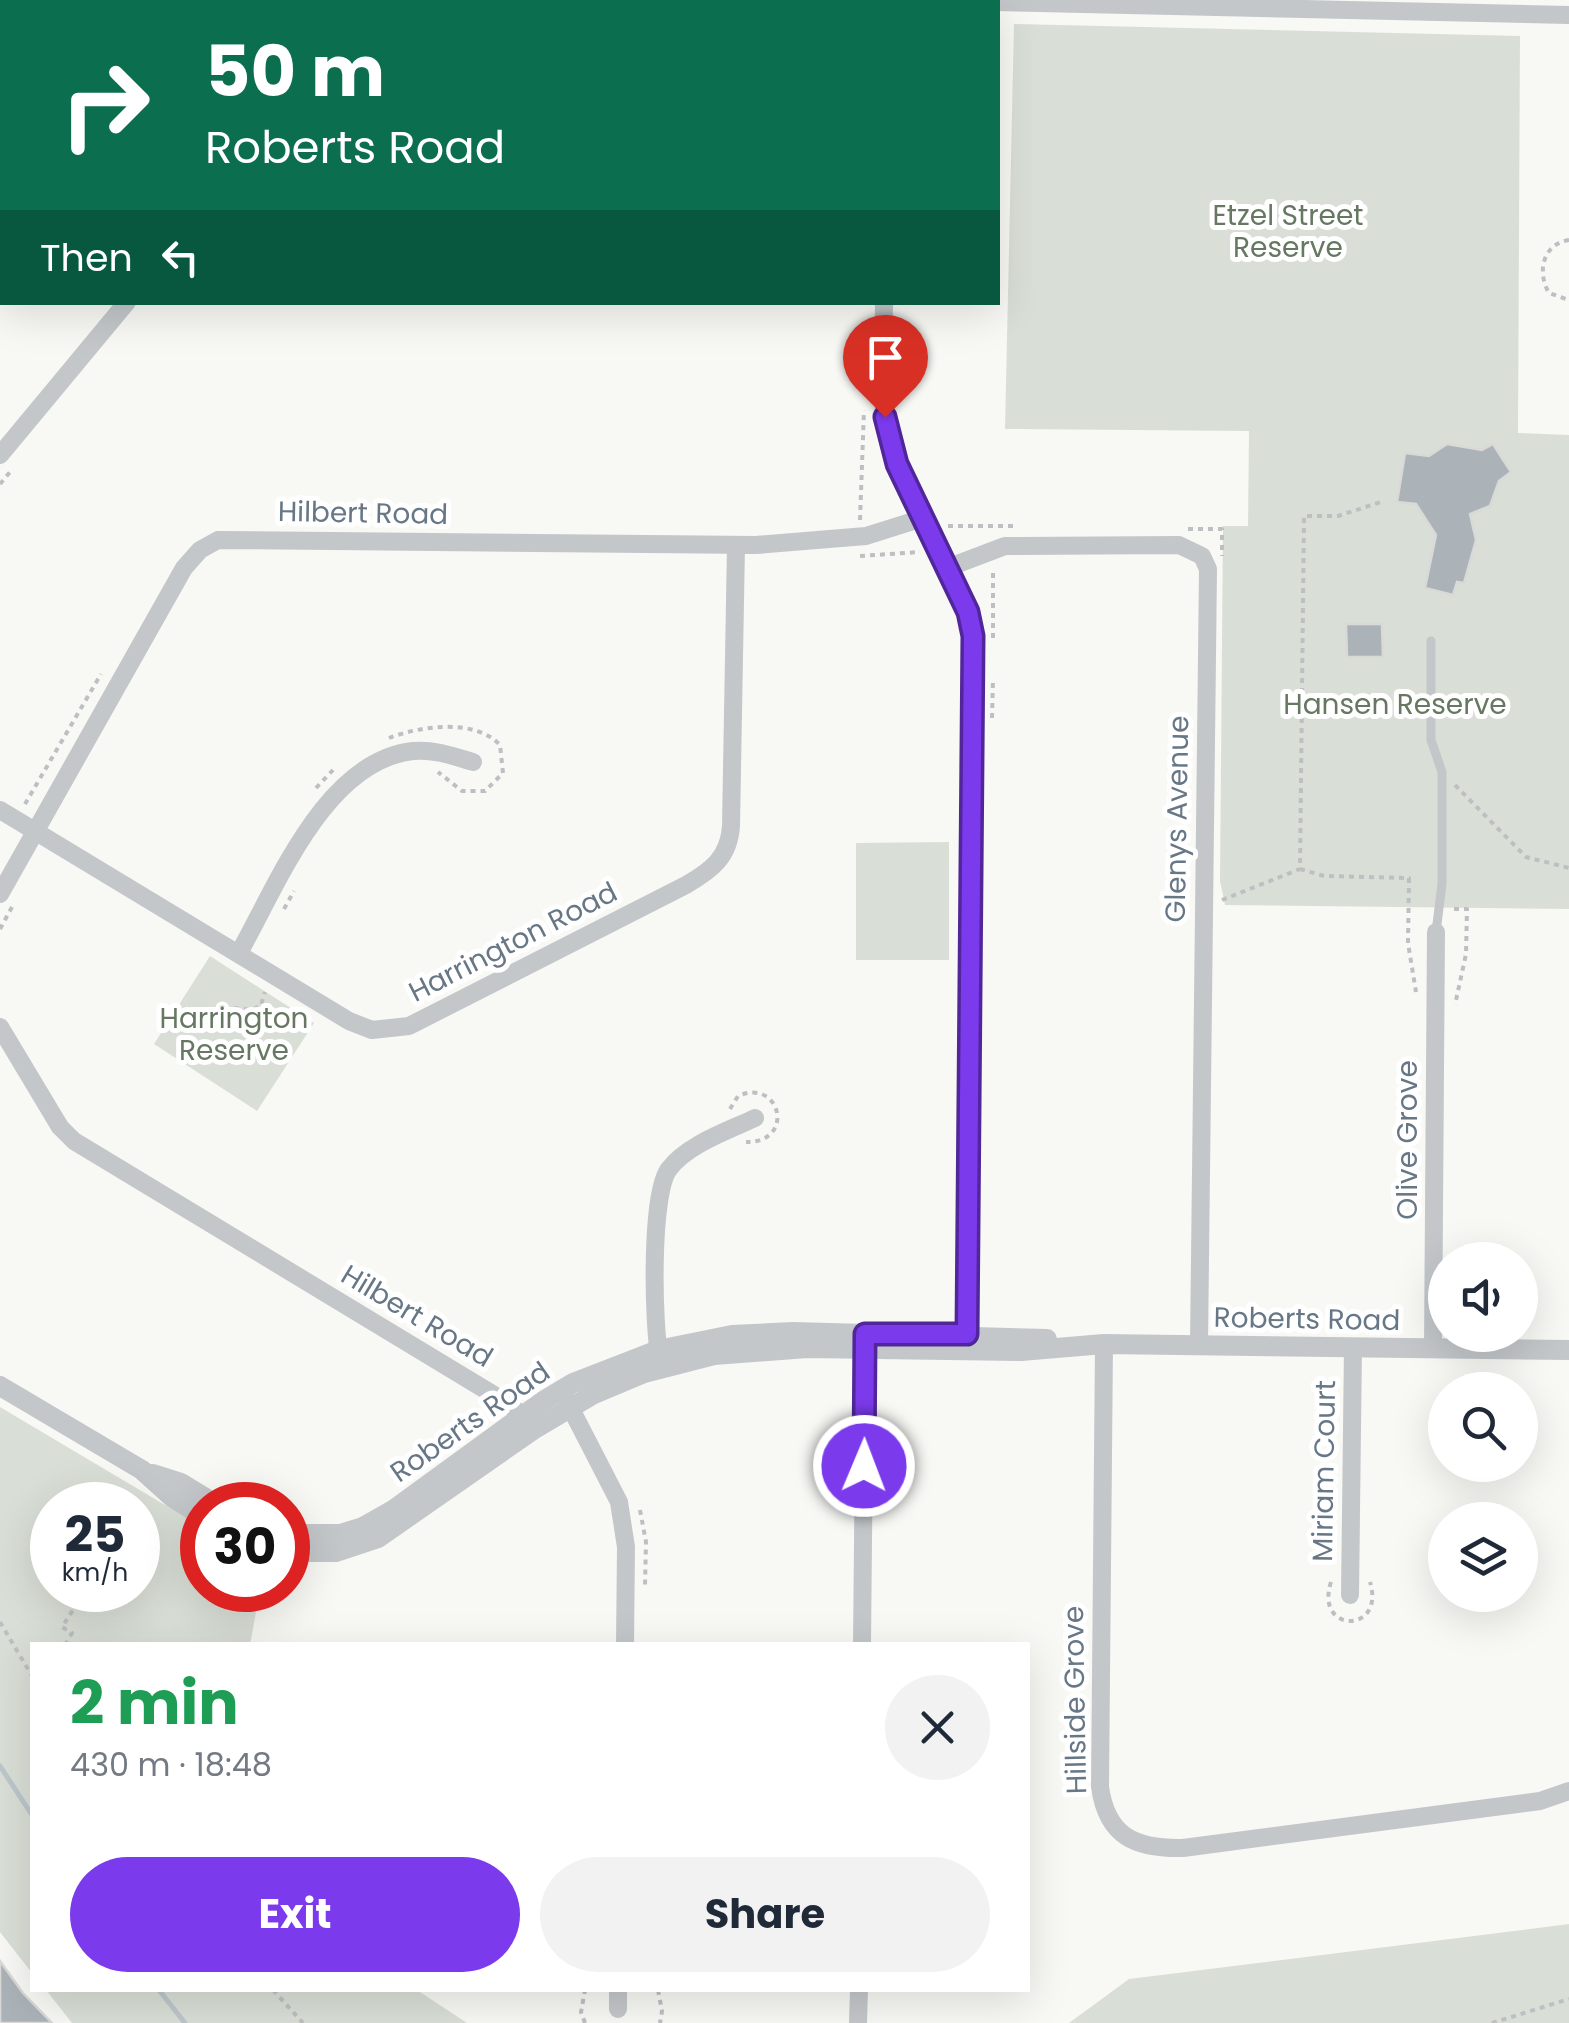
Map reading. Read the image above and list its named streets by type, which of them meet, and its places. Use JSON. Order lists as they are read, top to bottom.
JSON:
{
  "streets": {
    "street": [
      "Hilbert Road",
      "Glenys Avenue",
      "Harrington Road",
      "Olive Grove",
      "Roberts Road",
      "Miriam Court",
      "Hillside Grove"
    ]
  },
  "crossings": [
    ["Hilbert Road", "Harrington Road"],
    ["Hilbert Road", "Roberts Road"],
    ["Glenys Avenue", "Roberts Road"],
    ["Roberts Road", "Miriam Court"],
    ["Roberts Road", "Hillside Grove"]
  ],
  "parks": ["Etzel Street Reserve", "Hansen Reserve", "Harrington Reserve"],
  "page": {
    "turn": ["50 m", "Roberts Road"],
    "then": "Then",
    "speed": "25 km/h",
    "limit": "30",
    "heading": ["2 min", "430 m · 18:48"],
    "buttons": ["Exit", "Share"]
  }
}
